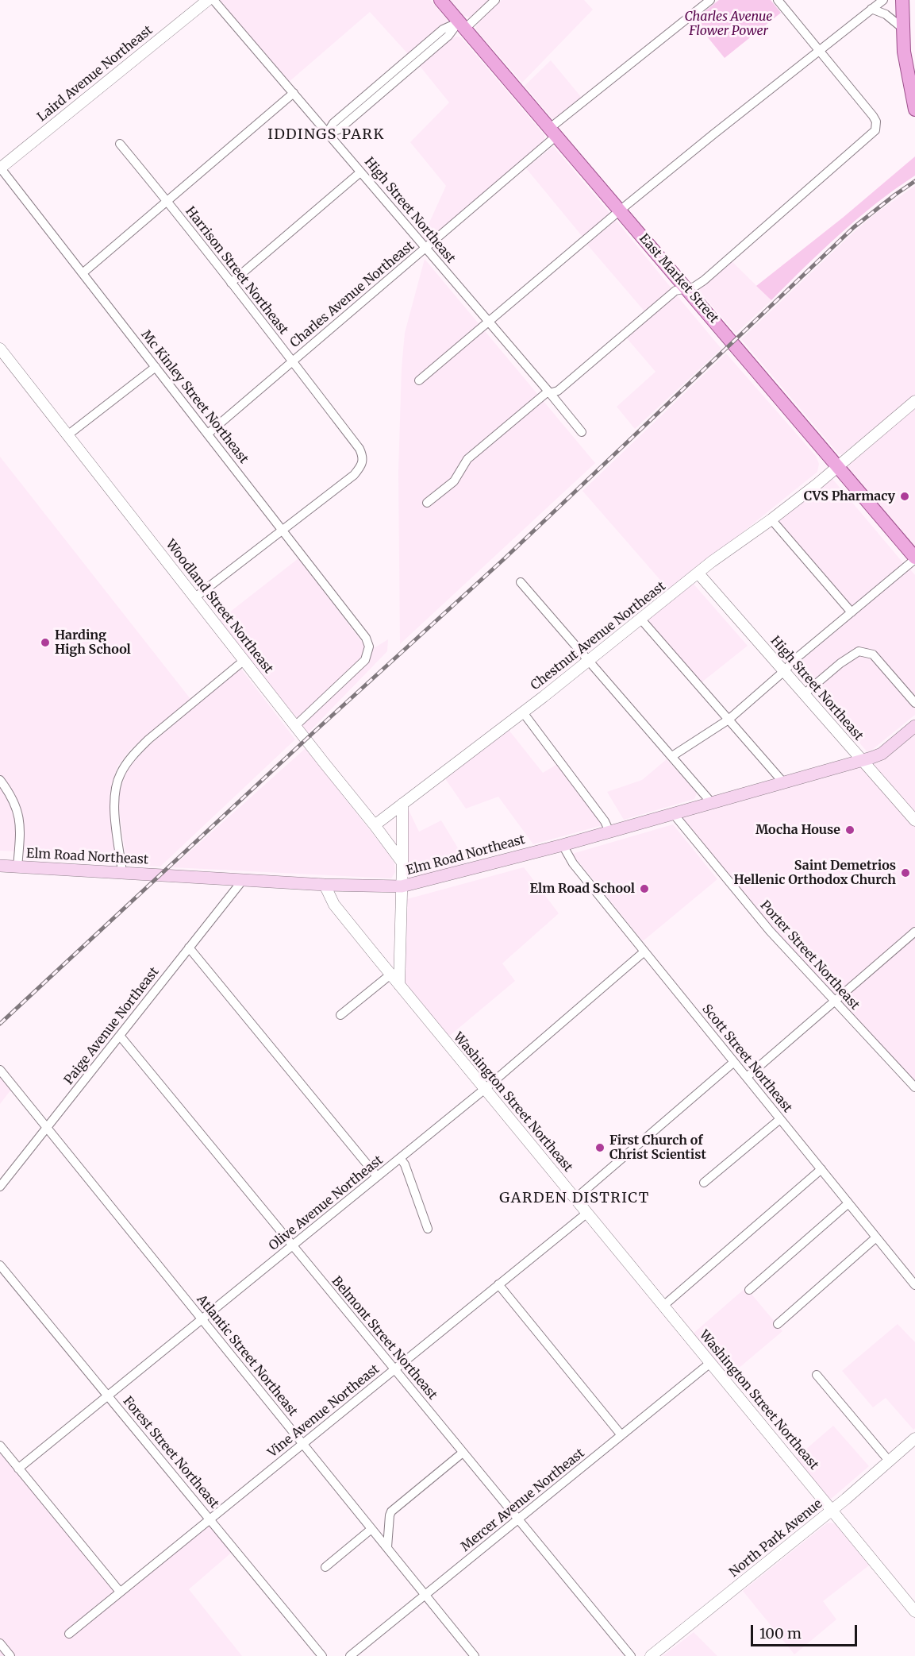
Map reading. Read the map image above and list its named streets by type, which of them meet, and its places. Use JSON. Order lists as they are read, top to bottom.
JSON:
{
  "streets": {
    "main road": ["East Market Street", "Elm Road Northeast"],
    "street": [
      "Laird Avenue Northeast",
      "High Street Northeast",
      "Harrison Street Northeast",
      "Charles Avenue Northeast",
      "Mc Kinley Street Northeast",
      "Woodland Street Northeast",
      "Chestnut Avenue Northeast",
      "Porter Street Northeast",
      "Paige Avenue Northeast",
      "Scott Street Northeast",
      "Washington Street Northeast",
      "Olive Avenue Northeast",
      "Belmont Street Northeast",
      "Atlantic Street Northeast",
      "Vine Avenue Northeast",
      "Forest Street Northeast",
      "Mercer Avenue Northeast",
      "North Park Avenue"
    ]
  },
  "crossings": [
    ["Laird Avenue Northeast", "Mc Kinley Street Northeast"],
    ["High Street Northeast", "Charles Avenue Northeast"],
    ["High Street Northeast", "Chestnut Avenue Northeast"],
    ["High Street Northeast", "Elm Road Northeast"],
    ["Harrison Street Northeast", "Charles Avenue Northeast"],
    ["Harrison Street Northeast", "Mc Kinley Street Northeast"],
    ["East Market Street", "Charles Avenue Northeast"],
    ["East Market Street", "Chestnut Avenue Northeast"],
    ["Charles Avenue Northeast", "Mc Kinley Street Northeast"],
    ["Mc Kinley Street Northeast", "Woodland Street Northeast"],
    ["Woodland Street Northeast", "Chestnut Avenue Northeast"],
    ["Elm Road Northeast", "Porter Street Northeast"],
    ["Elm Road Northeast", "Paige Avenue Northeast"],
    ["Elm Road Northeast", "Scott Street Northeast"],
    ["Elm Road Northeast", "Washington Street Northeast"],
    ["Paige Avenue Northeast", "Belmont Street Northeast"],
    ["Paige Avenue Northeast", "Atlantic Street Northeast"],
    ["Scott Street Northeast", "Olive Avenue Northeast"],
    ["Washington Street Northeast", "Olive Avenue Northeast"],
    ["Washington Street Northeast", "Vine Avenue Northeast"],
    ["Washington Street Northeast", "Mercer Avenue Northeast"],
    ["Washington Street Northeast", "North Park Avenue"],
    ["Olive Avenue Northeast", "Belmont Street Northeast"],
    ["Olive Avenue Northeast", "Atlantic Street Northeast"],
    ["Olive Avenue Northeast", "Forest Street Northeast"],
    ["Belmont Street Northeast", "Vine Avenue Northeast"],
    ["Belmont Street Northeast", "Mercer Avenue Northeast"],
    ["Atlantic Street Northeast", "Vine Avenue Northeast"],
    ["Atlantic Street Northeast", "Mercer Avenue Northeast"],
    ["Vine Avenue Northeast", "Forest Street Northeast"]
  ],
  "districts": ["IDDINGS PARK", "GARDEN DISTRICT"],
  "parks": ["Charles Avenue Flower Power"],
  "places": [
    "CVS Pharmacy",
    "Harding High School",
    "Mocha House",
    "Saint Demetrios Hellenic Orthodox Church",
    "Elm Road School",
    "First Church of Christ Scientist"
  ],
  "scale_bar": "100 m"
}
